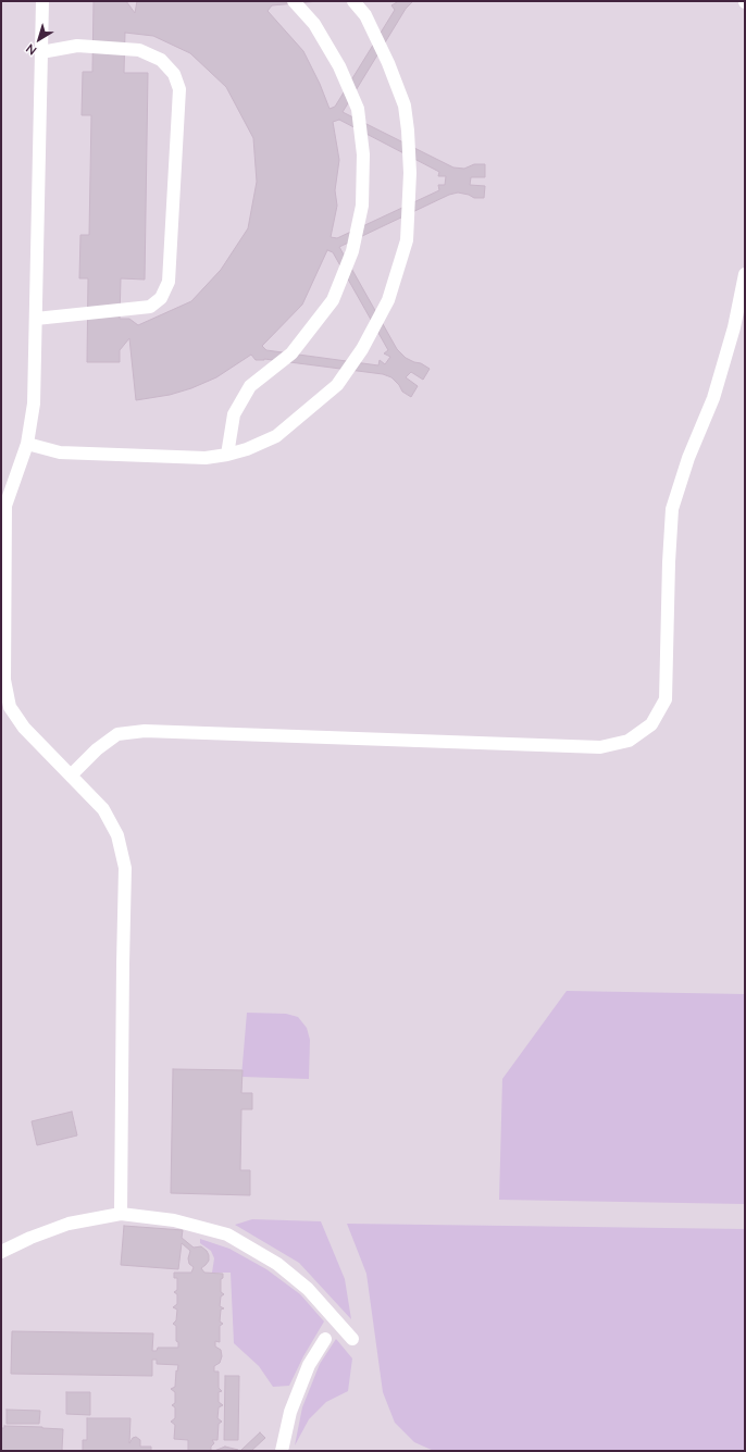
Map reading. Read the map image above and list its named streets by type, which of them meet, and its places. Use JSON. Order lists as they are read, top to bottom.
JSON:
{
  "north": "bottom left"
}
